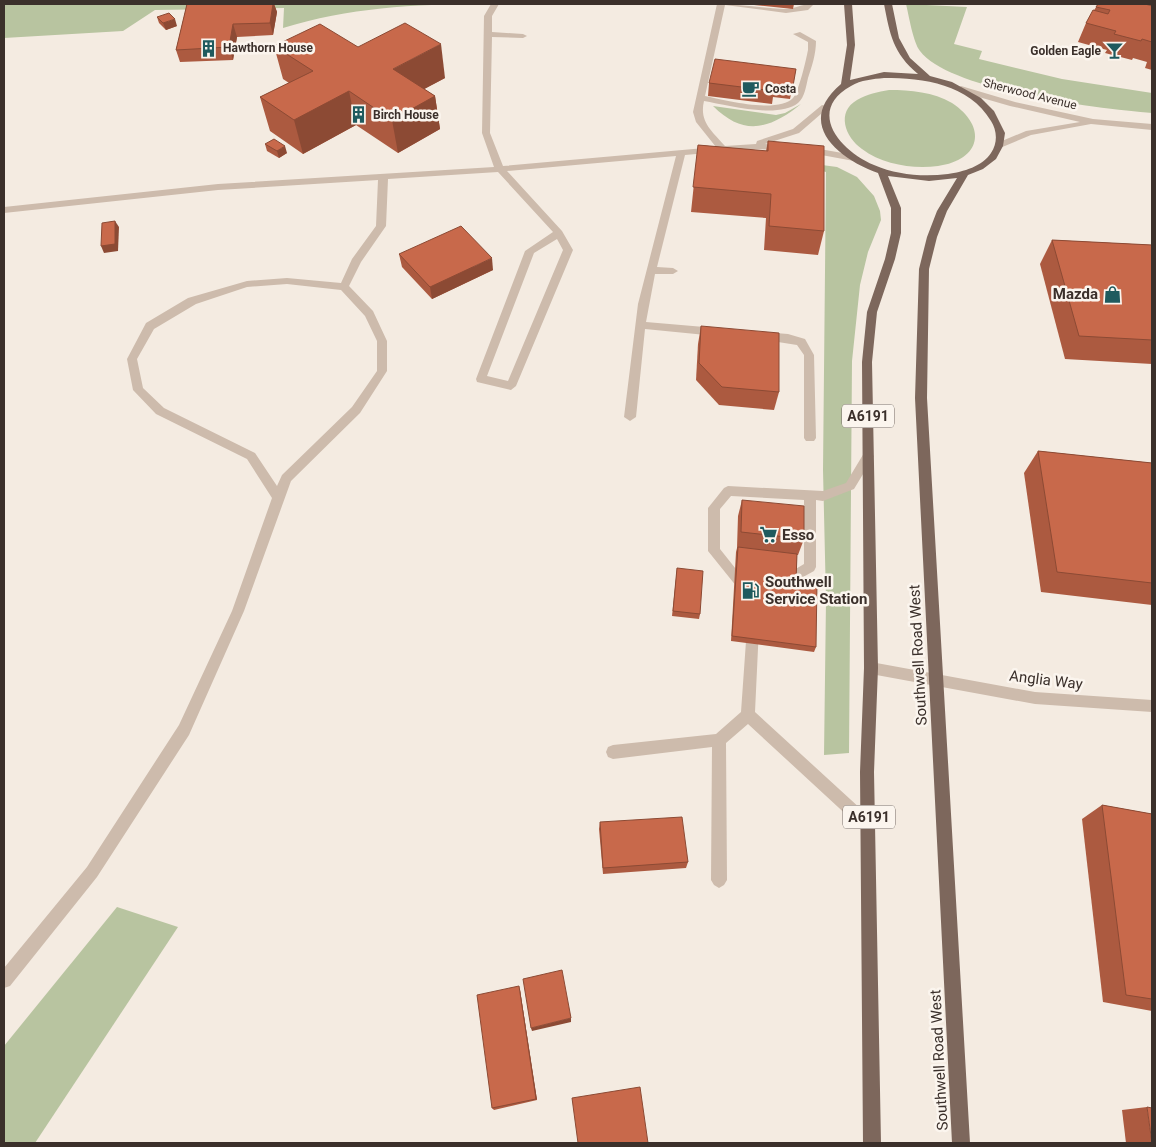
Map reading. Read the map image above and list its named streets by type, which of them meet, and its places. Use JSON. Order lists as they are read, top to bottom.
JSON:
{
  "streets": {
    "main road": ["A6191", "Southwell Road West"],
    "street": ["Sherwood Avenue", "Anglia Way"]
  },
  "crossings": [
    ["Sherwood Avenue", "A6191"],
    ["Sherwood Avenue", "Southwell Road West"],
    ["A6191", "Southwell Road West"],
    ["A6191", "Anglia Way"],
    ["Southwell Road West", "Anglia Way"]
  ],
  "places": {
    "building": ["Hawthorn House", "Birch House"],
    "bar": ["Golden Eagle"],
    "cafe": ["Costa"],
    "shop": ["Mazda"],
    "supermarket": ["Esso"],
    "fuel station": ["Southwell Service Station"]
  }
}
